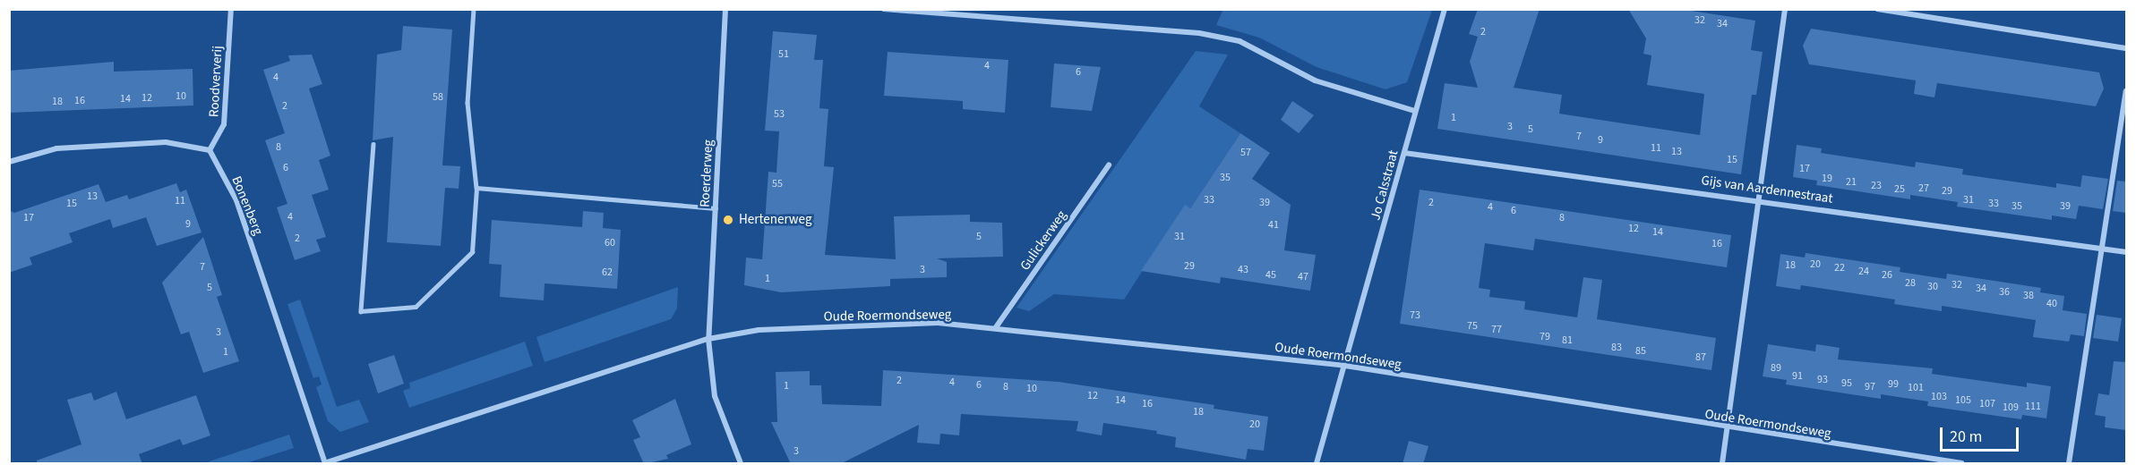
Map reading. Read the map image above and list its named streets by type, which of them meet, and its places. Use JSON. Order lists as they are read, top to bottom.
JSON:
{
  "streets": {
    "street": [
      "Roodververij",
      "Roerderweg",
      "Jo Calsstraat",
      "Gijs van Aardennestraat",
      "Bonenberg",
      "Gulickerweg",
      "Oude Roermondseweg"
    ]
  },
  "crossings": [
    ["Roodververij", "Bonenberg"],
    ["Roerderweg", "Oude Roermondseweg"],
    ["Jo Calsstraat", "Gijs van Aardennestraat"],
    ["Jo Calsstraat", "Oude Roermondseweg"],
    ["Gulickerweg", "Oude Roermondseweg"]
  ],
  "places": ["Hertenerweg"],
  "house_numbers": [
    "32",
    "34",
    "2",
    "51",
    "4",
    "6",
    "4",
    "10",
    "58",
    "12",
    "14",
    "16",
    "18",
    "2",
    "53",
    "1",
    "3",
    "5",
    "7",
    "9",
    "8",
    "11",
    "13",
    "57",
    "15",
    "6",
    "17",
    "35",
    "19",
    "21",
    "55",
    "23",
    "27",
    "25",
    "29",
    "13",
    "33",
    "31",
    "11",
    "39",
    "2",
    "15",
    "33",
    "35",
    "39",
    "4",
    "6",
    "4",
    "17",
    "8",
    "9",
    "41",
    "12",
    "14",
    "5",
    "31",
    "2",
    "60",
    "16",
    "20",
    "18",
    "29",
    "7",
    "22",
    "3",
    "43",
    "24",
    "62",
    "45",
    "26",
    "47",
    "1",
    "28",
    "32",
    "30",
    "5",
    "34",
    "36",
    "38",
    "40",
    "73",
    "75",
    "77",
    "3",
    "79",
    "81",
    "83",
    "85",
    "1",
    "87",
    "89",
    "91",
    "93",
    "2",
    "4",
    "95",
    "99",
    "6",
    "1",
    "8",
    "97",
    "101",
    "10",
    "12",
    "103",
    "14",
    "105",
    "16",
    "107",
    "111",
    "109",
    "18",
    "20",
    "3"
  ],
  "scale_bar": "20 m"
}
